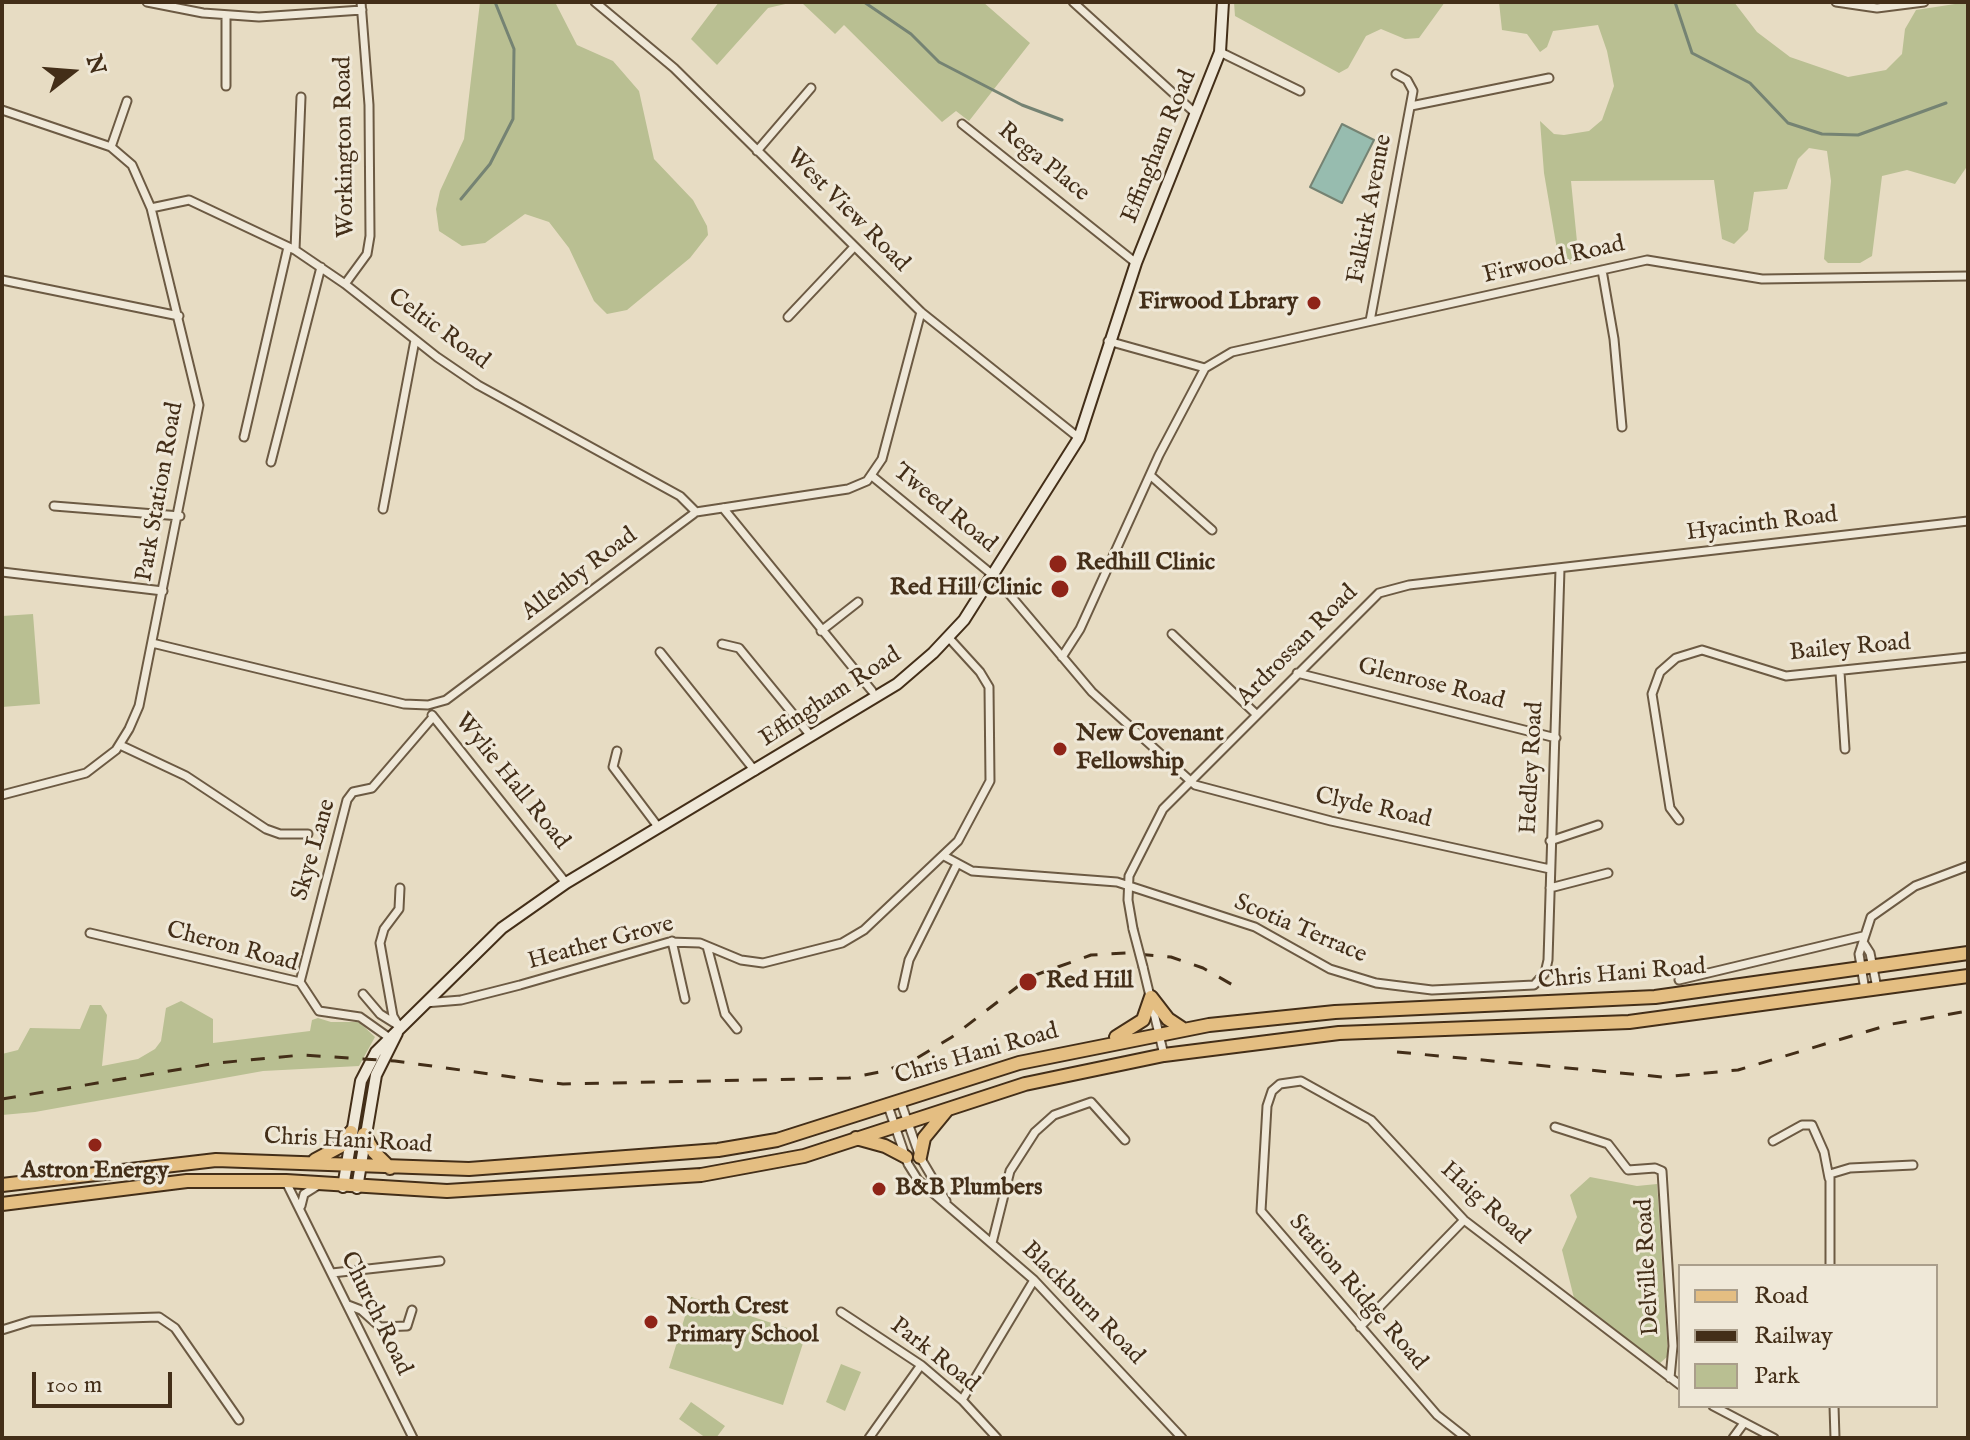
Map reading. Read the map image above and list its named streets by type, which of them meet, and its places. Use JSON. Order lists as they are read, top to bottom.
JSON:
{
  "streets": {
    "main road": ["Chris Hani Road"],
    "street": [
      "Workington Road",
      "Effingham Road",
      "Rega Place",
      "Falkirk Avenue",
      "West View Road",
      "Firwood Road",
      "Celtic Road",
      "Park Station Road",
      "Tweed Road",
      "Hyacinth Road",
      "Allenby Road",
      "Ardrossan Road",
      "Bailey Road",
      "Glenrose Road",
      "Hedley Road",
      "Wylie Hall Road",
      "Clyde Road",
      "Skye Lane",
      "Scotia Terrace",
      "Heather Grove",
      "Cheron Road",
      "Haig Road",
      "Delville Road",
      "Station Ridge Road",
      "Blackburn Road",
      "Church Road",
      "Park Road"
    ]
  },
  "crossings": [
    ["Workington Road", "Celtic Road"],
    ["Effingham Road", "Rega Place"],
    ["Effingham Road", "West View Road"],
    ["Effingham Road", "Tweed Road"],
    ["Effingham Road", "Wylie Hall Road"],
    ["Effingham Road", "Heather Grove"],
    ["Effingham Road", "Cheron Road"],
    ["Effingham Road", "Chris Hani Road"],
    ["Falkirk Avenue", "Firwood Road"],
    ["Celtic Road", "Park Station Road"],
    ["Celtic Road", "Allenby Road"],
    ["Tweed Road", "Allenby Road"],
    ["Tweed Road", "Ardrossan Road"],
    ["Tweed Road", "Clyde Road"],
    ["Hyacinth Road", "Ardrossan Road"],
    ["Hyacinth Road", "Hedley Road"],
    ["Allenby Road", "Wylie Hall Road"],
    ["Ardrossan Road", "Glenrose Road"],
    ["Ardrossan Road", "Hedley Road"],
    ["Ardrossan Road", "Clyde Road"],
    ["Ardrossan Road", "Scotia Terrace"],
    ["Ardrossan Road", "Chris Hani Road"],
    ["Glenrose Road", "Hedley Road"],
    ["Hedley Road", "Clyde Road"],
    ["Hedley Road", "Scotia Terrace"],
    ["Wylie Hall Road", "Skye Lane"],
    ["Skye Lane", "Cheron Road"],
    ["Chris Hani Road", "Blackburn Road"],
    ["Chris Hani Road", "Church Road"],
    ["Haig Road", "Delville Road"],
    ["Haig Road", "Station Ridge Road"]
  ],
  "places": [
    "Firwood Lbrary",
    "Redhill Clinic",
    "Red Hill Clinic",
    "New Covenant Fellowship",
    "Red Hill",
    "Astron Energy",
    "B&B Plumbers",
    "North Crest Primary School"
  ],
  "legend": ["Road", "Railway", "Park"],
  "scale_bar": "100 m",
  "north": "right"
}
